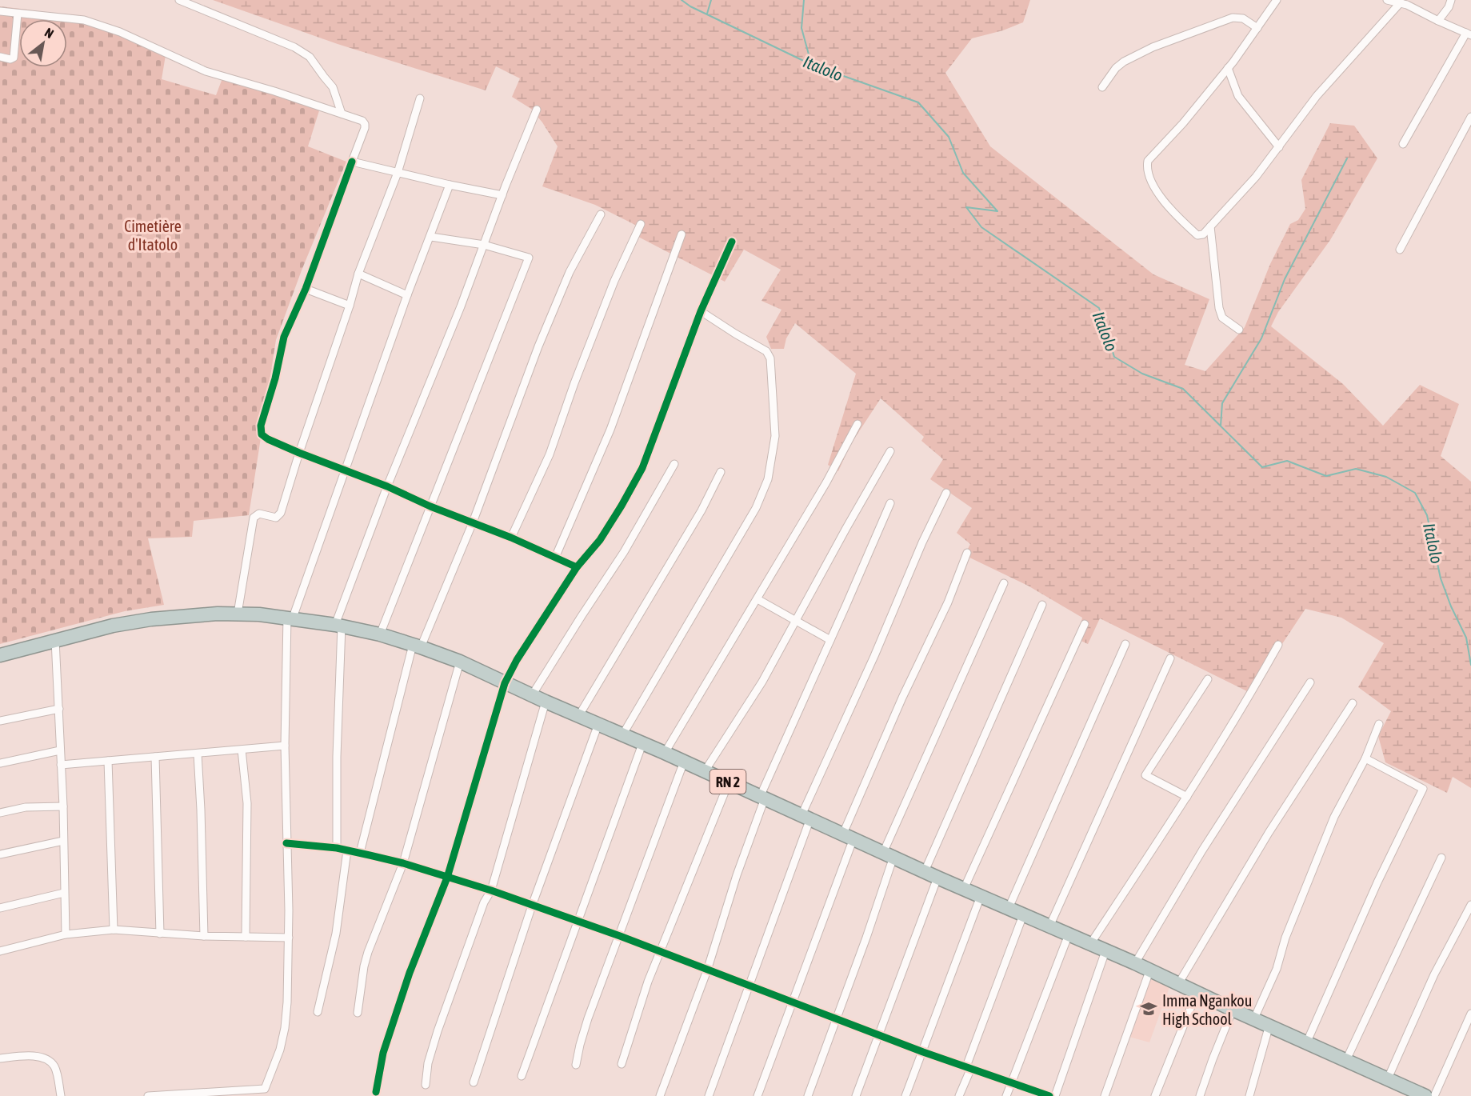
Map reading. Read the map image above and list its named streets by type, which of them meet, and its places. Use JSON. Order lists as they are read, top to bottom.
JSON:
{
  "streets": {
    "highway": ["RN 2"]
  },
  "water": ["Italolo"],
  "parks": ["Cimetière d'Itatolo"],
  "places": {
    "school or university": ["Imma Ngankou High School"]
  },
  "north": "top right"
}
